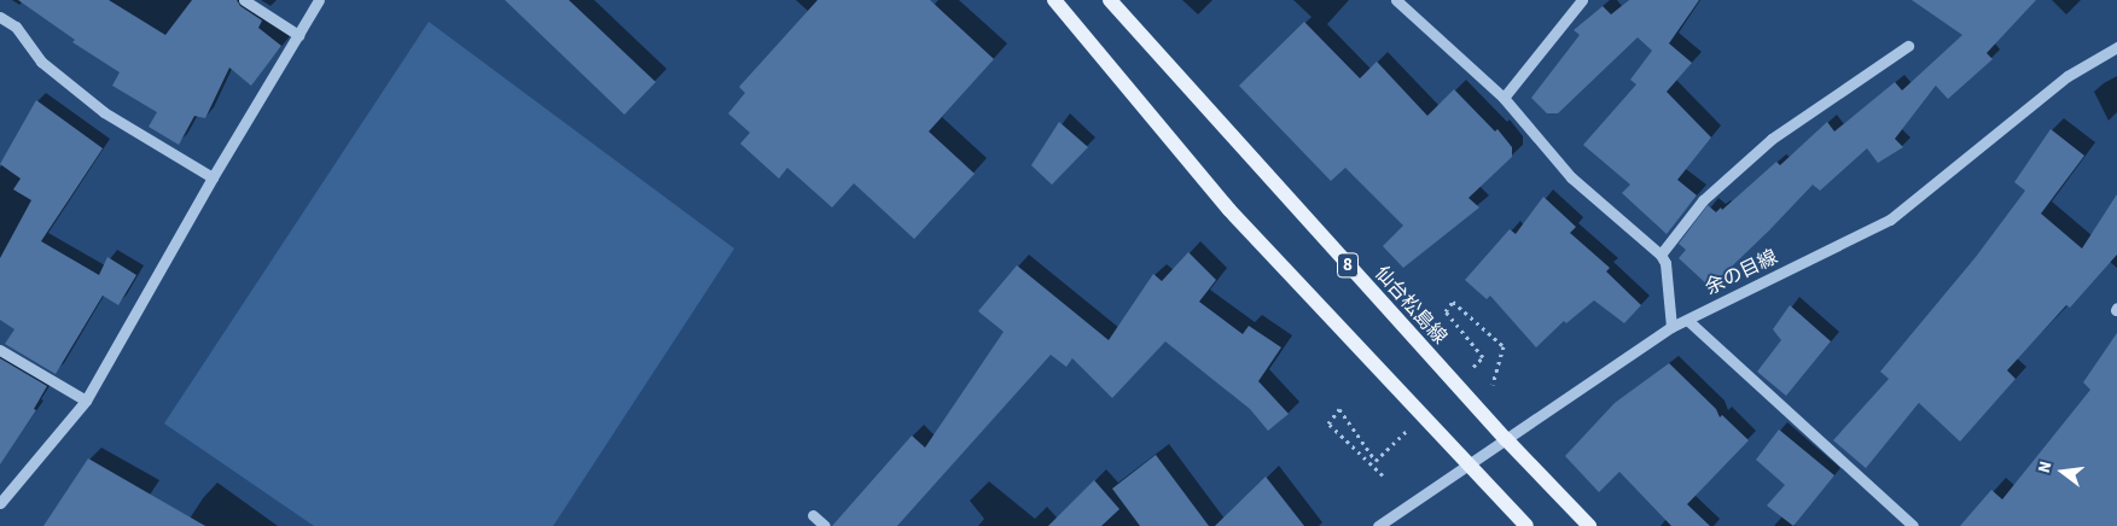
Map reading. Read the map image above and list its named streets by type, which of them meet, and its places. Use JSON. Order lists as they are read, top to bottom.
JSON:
{
  "streets": {
    "main road": ["8", "仙台松島線"],
    "street": ["余の目線"]
  },
  "crossings": [
    ["余の目線", "仙台松島線"]
  ],
  "north": "left"
}
